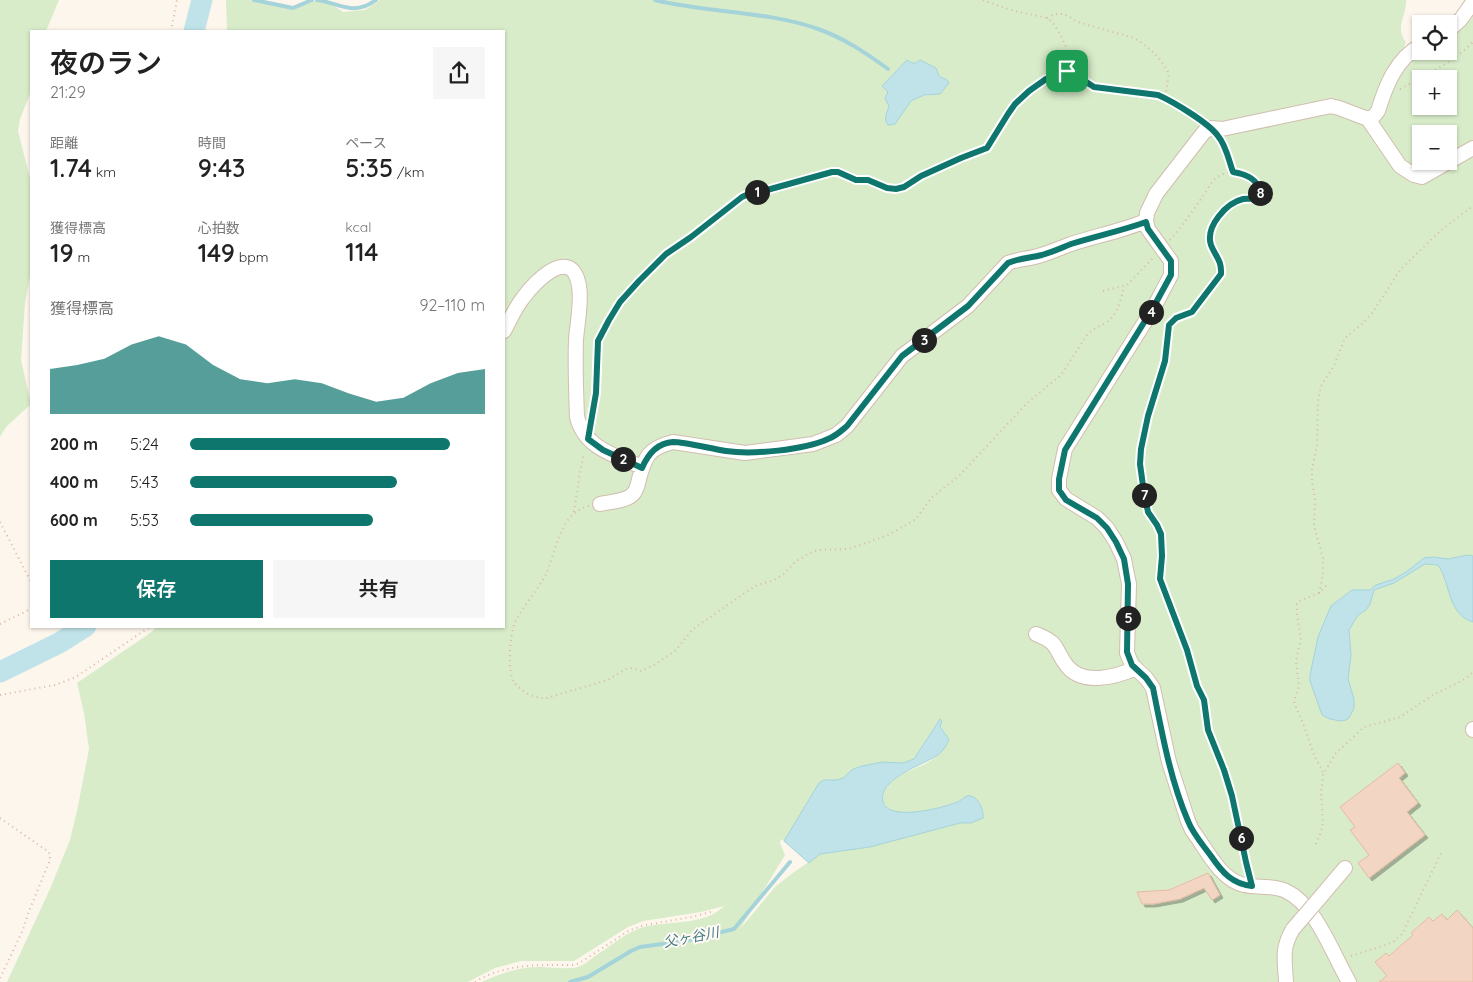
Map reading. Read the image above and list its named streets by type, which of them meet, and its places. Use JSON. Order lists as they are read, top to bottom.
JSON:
{
  "water": ["父ヶ谷川"],
  "page": {
    "map_buttons": ["+", "−"],
    "heading": ["夜のラン", "21:29"],
    "stats": [
      ["距離", "1.74 km"],
      ["時間", "9:43"],
      ["ペース", "5:35 /km"],
      ["獲得標高", "19 m"],
      ["心拍数", "149 bpm"],
      ["kcal", "114"]
    ],
    "pins": [
      "1",
      "8",
      "4",
      "3",
      "2",
      "7",
      "5",
      "6"
    ],
    "chart": ["獲得標高", "92–110 m"],
    "list": [
      {
        "name": "200 m",
        "note": "5:24"
      },
      {
        "name": "400 m",
        "note": "5:43"
      },
      {
        "name": "600 m",
        "note": "5:53"
      }
    ],
    "buttons": ["保存", "共有"]
  }
}
